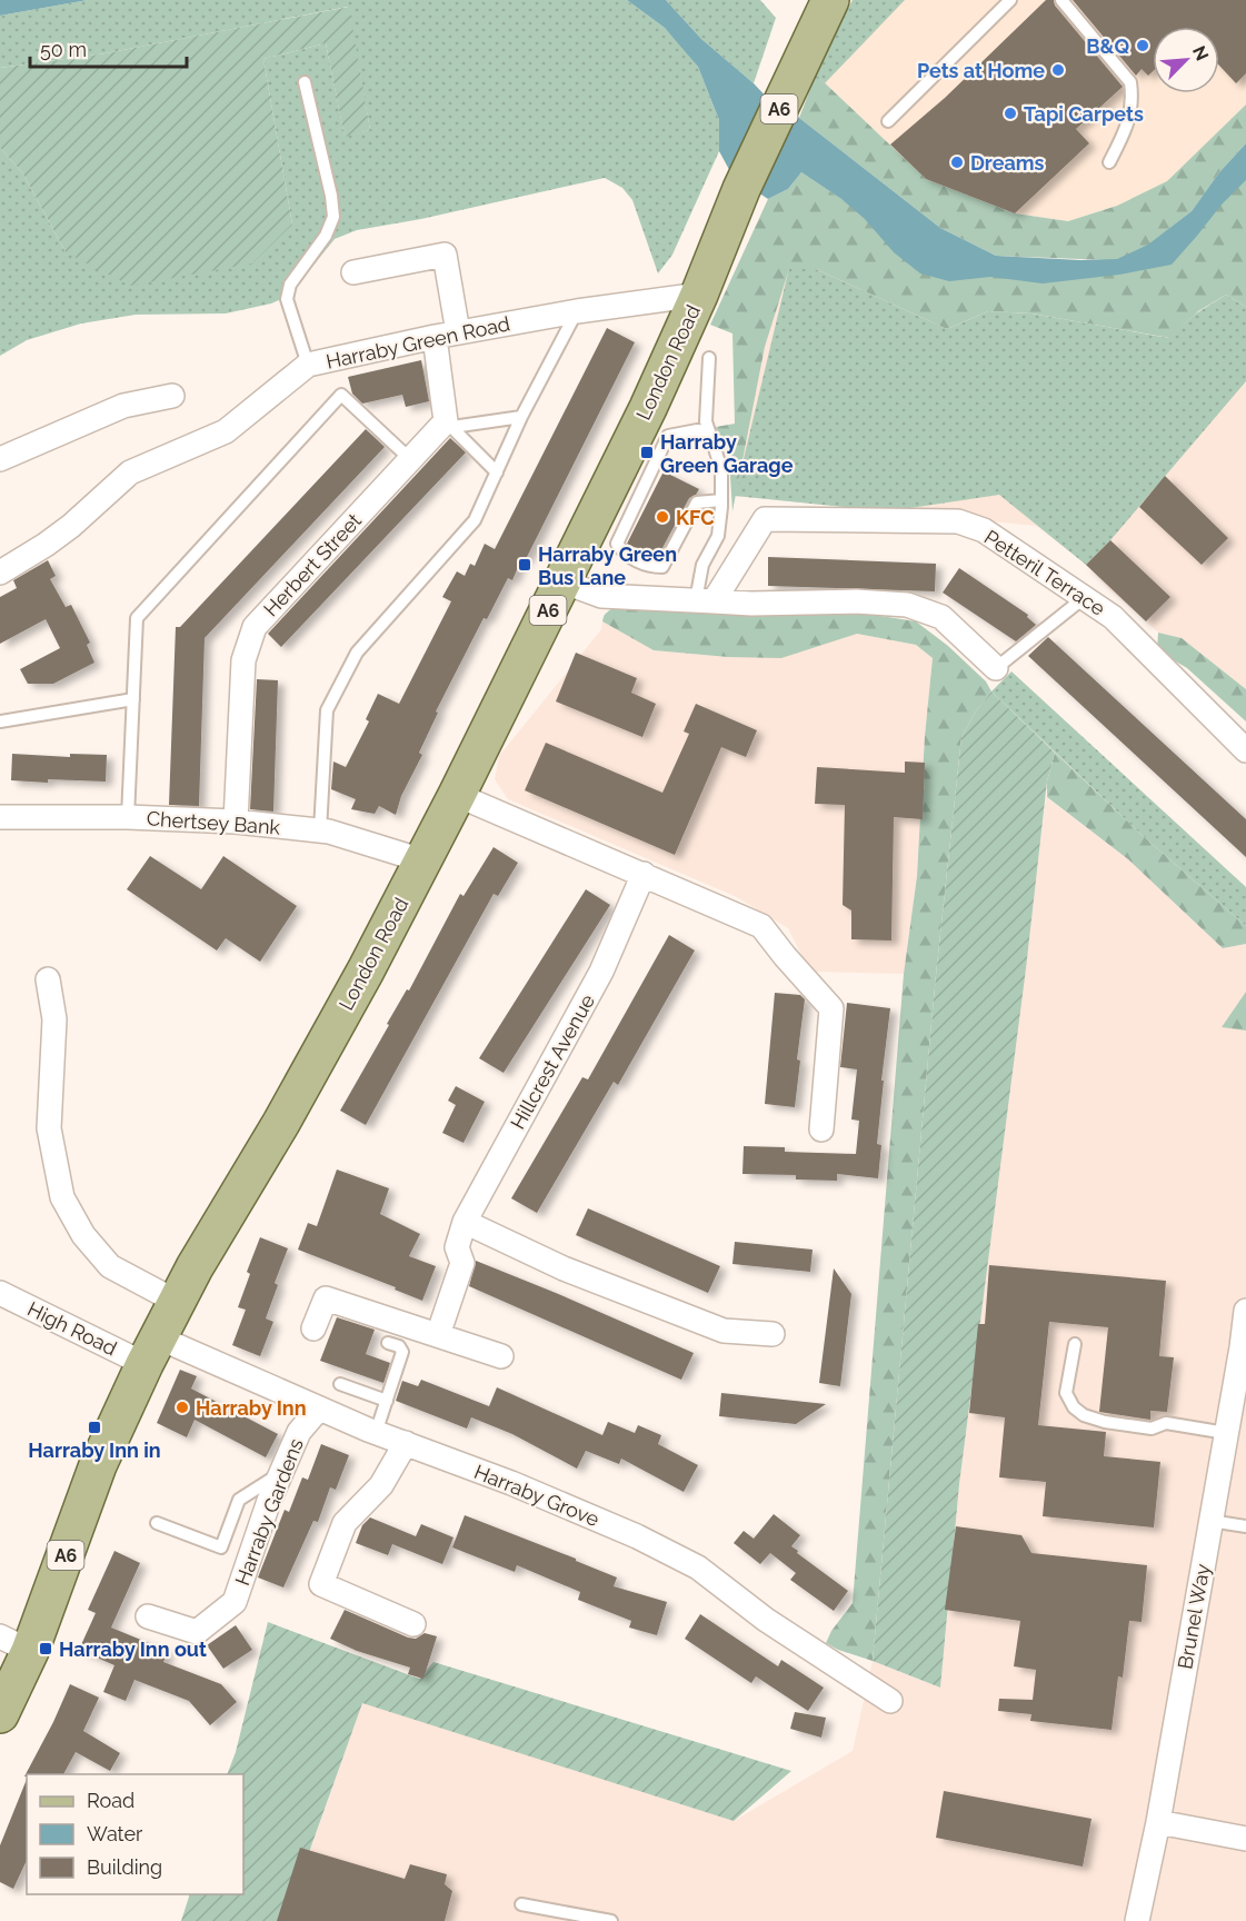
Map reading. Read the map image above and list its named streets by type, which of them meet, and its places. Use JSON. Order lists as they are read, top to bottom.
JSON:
{
  "streets": {
    "main road": ["A6", "London Road"],
    "street": [
      "Harraby Green Road",
      "Herbert Street",
      "Petteril Terrace",
      "Chertsey Bank",
      "Hillcrest Avenue",
      "High Road",
      "Harraby Grove",
      "Harraby Gardens",
      "Brunel Way"
    ]
  },
  "crossings": [
    ["Harraby Green Road", "London Road"],
    ["London Road", "Chertsey Bank"],
    ["London Road", "High Road"],
    ["London Road", "Harraby Grove"],
    ["Herbert Street", "Chertsey Bank"],
    ["High Road", "Harraby Grove"],
    ["Harraby Grove", "Harraby Gardens"]
  ],
  "places": {
    "other": [
      "B&Q",
      "Pets at Home",
      "Tapi Carpets",
      "Dreams",
      "KFC",
      "Harraby Inn"
    ],
    "transit": [
      "Harraby Green Garage",
      "Harraby Green Bus Lane",
      "Harraby Inn in",
      "Harraby Inn out"
    ]
  },
  "legend": ["Road", "Water", "Building"],
  "scale_bar": "50 m",
  "north": "top right"
}
